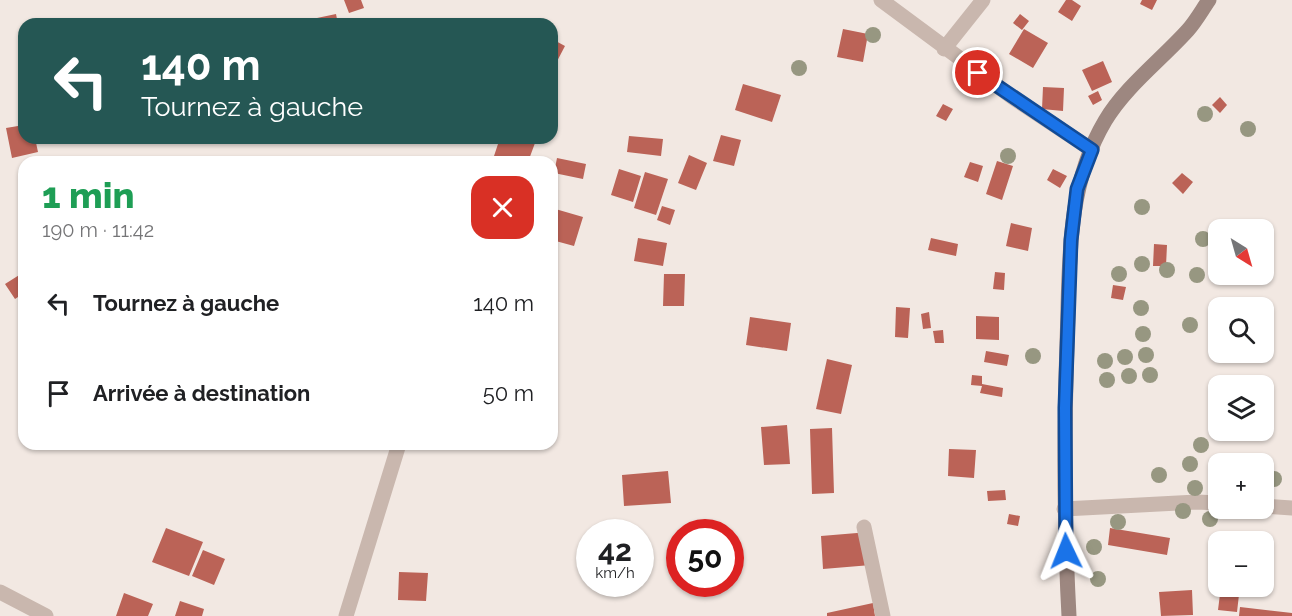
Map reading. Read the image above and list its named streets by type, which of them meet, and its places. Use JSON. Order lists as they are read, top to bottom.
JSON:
{
  "north": "bottom right",
  "page": {
    "turn": ["140 m", "Tournez à gauche"],
    "heading": ["1 min", "190 m · 11:42"],
    "map_buttons": ["+", "−"],
    "list": [
      {
        "name": "Tournez à gauche",
        "value": "140 m"
      },
      {
        "name": "Arrivée à destination",
        "value": "50 m"
      }
    ],
    "speed": "42 km/h",
    "limit": "50"
  }
}
